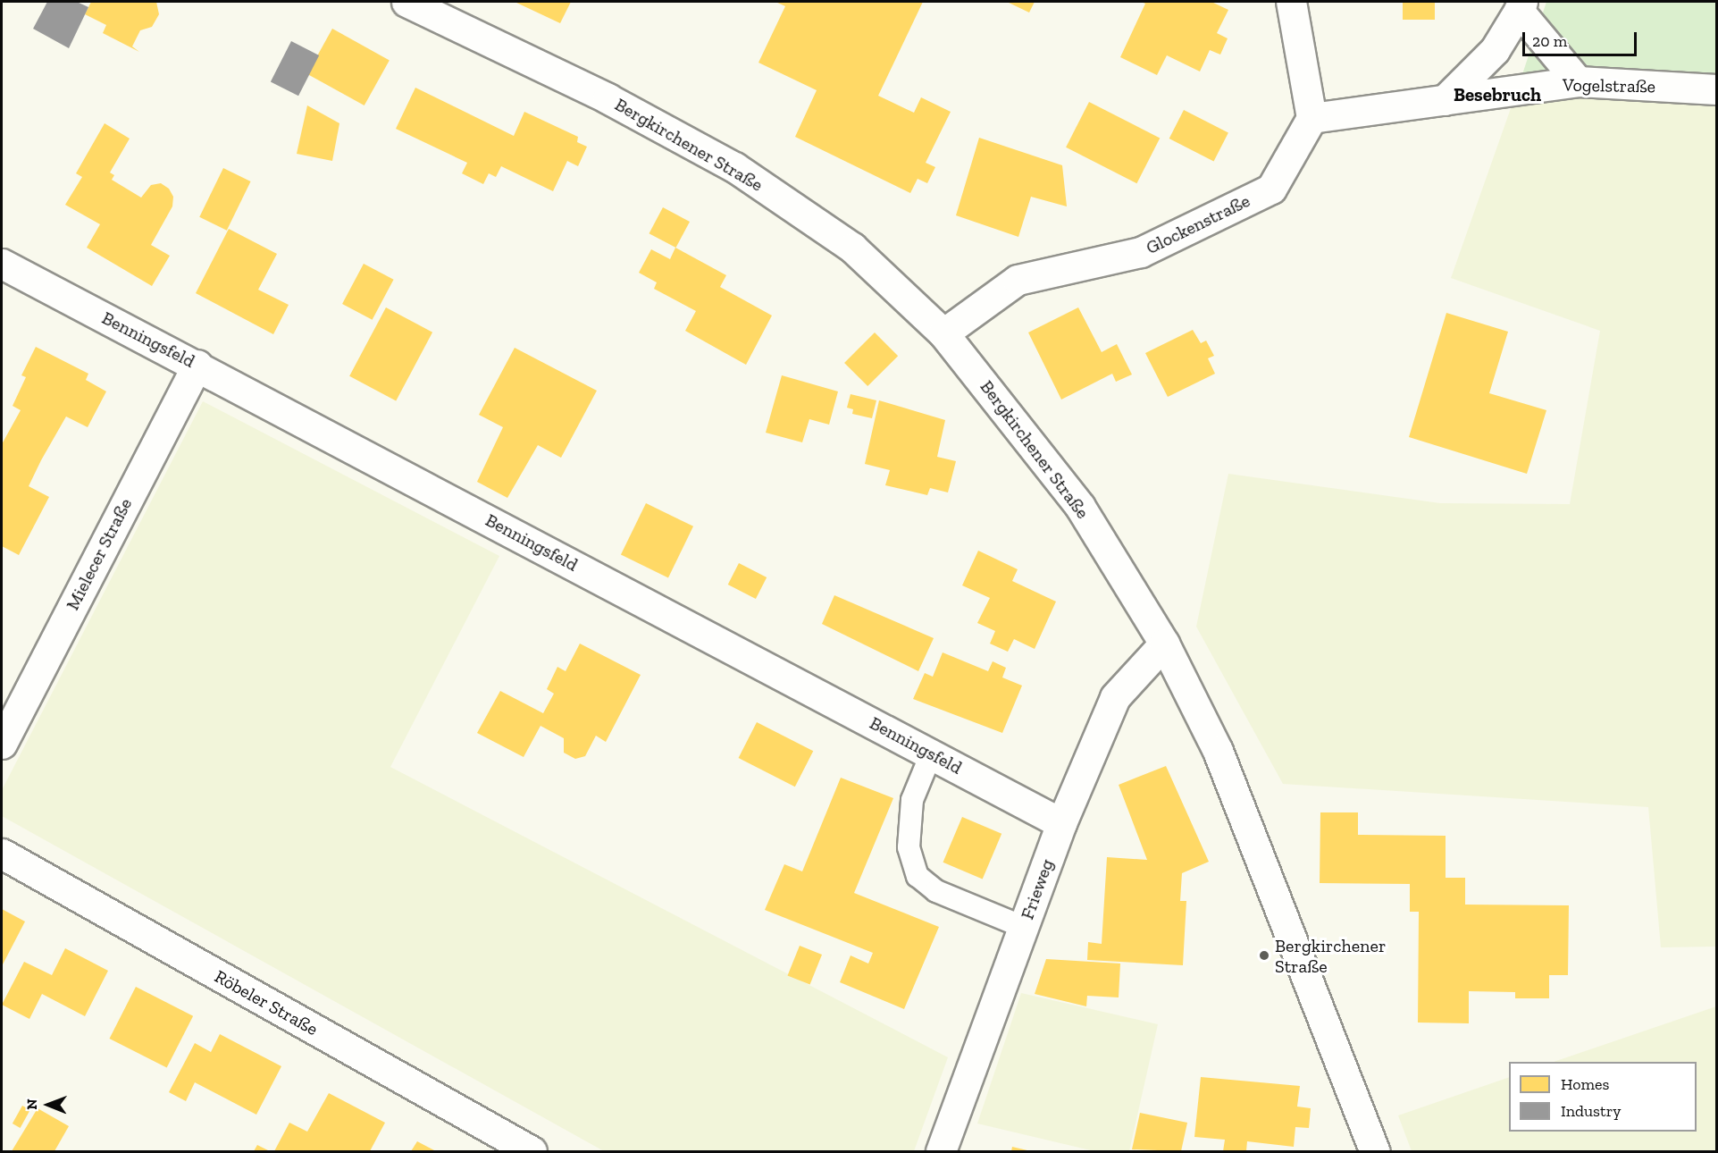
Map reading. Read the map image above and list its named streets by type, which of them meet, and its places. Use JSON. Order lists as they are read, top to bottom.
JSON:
{
  "streets": {
    "street": [
      "Vogelstraße",
      "Bergkirchener Straße",
      "Glockenstraße",
      "Benningsfeld",
      "Mielecer Straße",
      "Frieweg",
      "Röbeler Straße"
    ]
  },
  "crossings": [
    ["Vogelstraße", "Glockenstraße"],
    ["Bergkirchener Straße", "Glockenstraße"],
    ["Bergkirchener Straße", "Frieweg"],
    ["Benningsfeld", "Mielecer Straße"],
    ["Benningsfeld", "Frieweg"]
  ],
  "districts": ["Besebruch"],
  "places": ["Bergkirchener Straße"],
  "legend": ["Homes", "Industry"],
  "scale_bar": "20 m",
  "north": "left"
}
